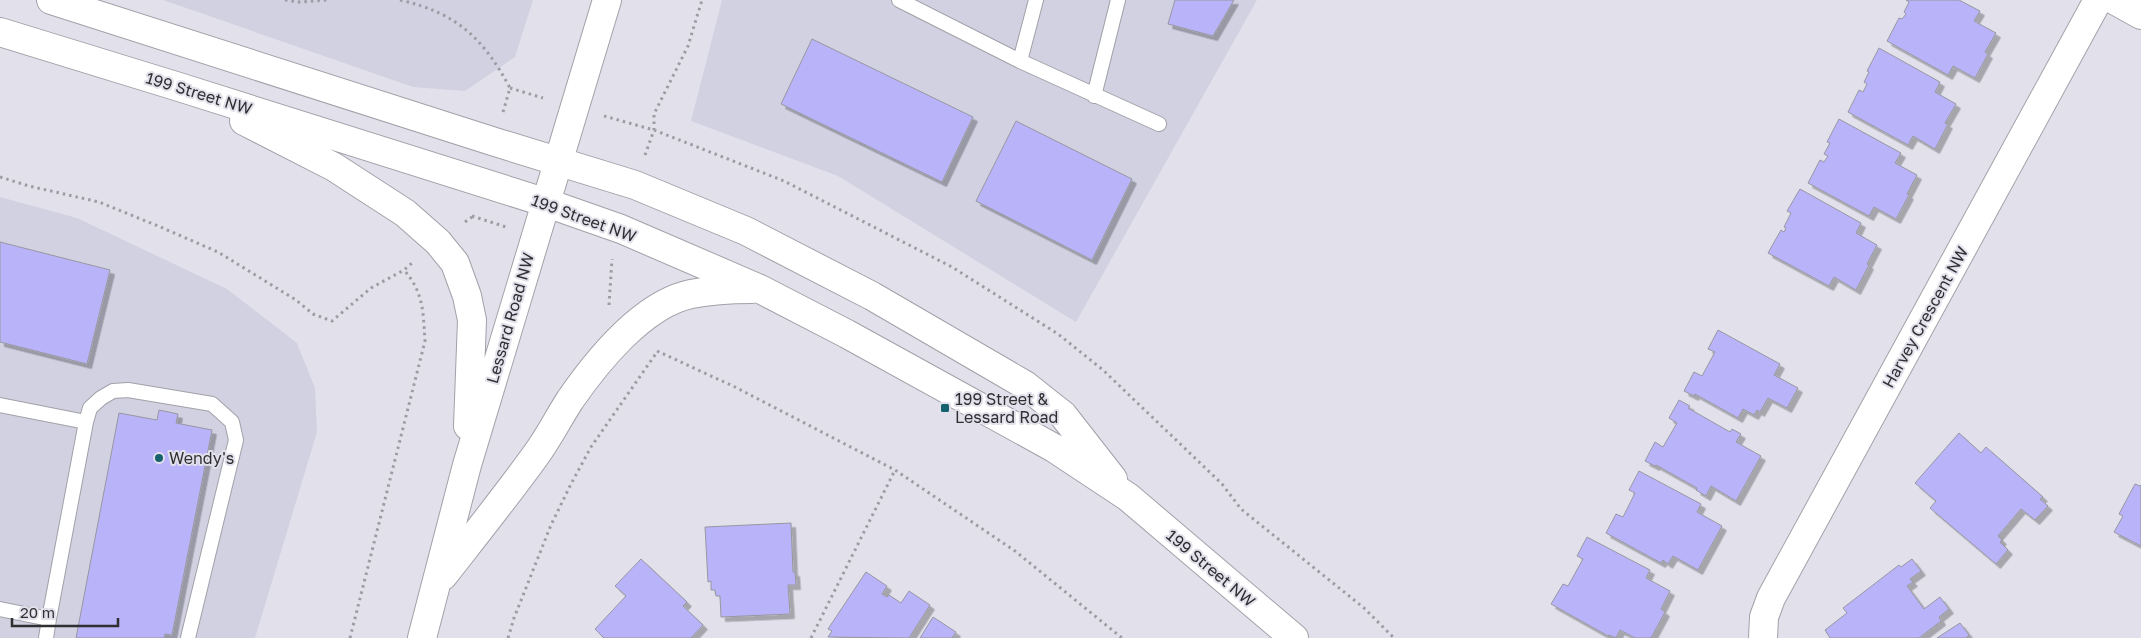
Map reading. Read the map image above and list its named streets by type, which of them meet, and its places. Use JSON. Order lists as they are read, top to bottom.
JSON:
{
  "streets": {
    "main road": ["199 Street NW", "Harvey Crescent NW", "Lessard Road NW"]
  },
  "crossings": [
    ["199 Street NW", "Lessard Road NW"]
  ],
  "places": {
    "transit": ["199 Street & Lessard Road"],
    "other": ["Wendy's"]
  },
  "scale_bar": "20 m"
}
